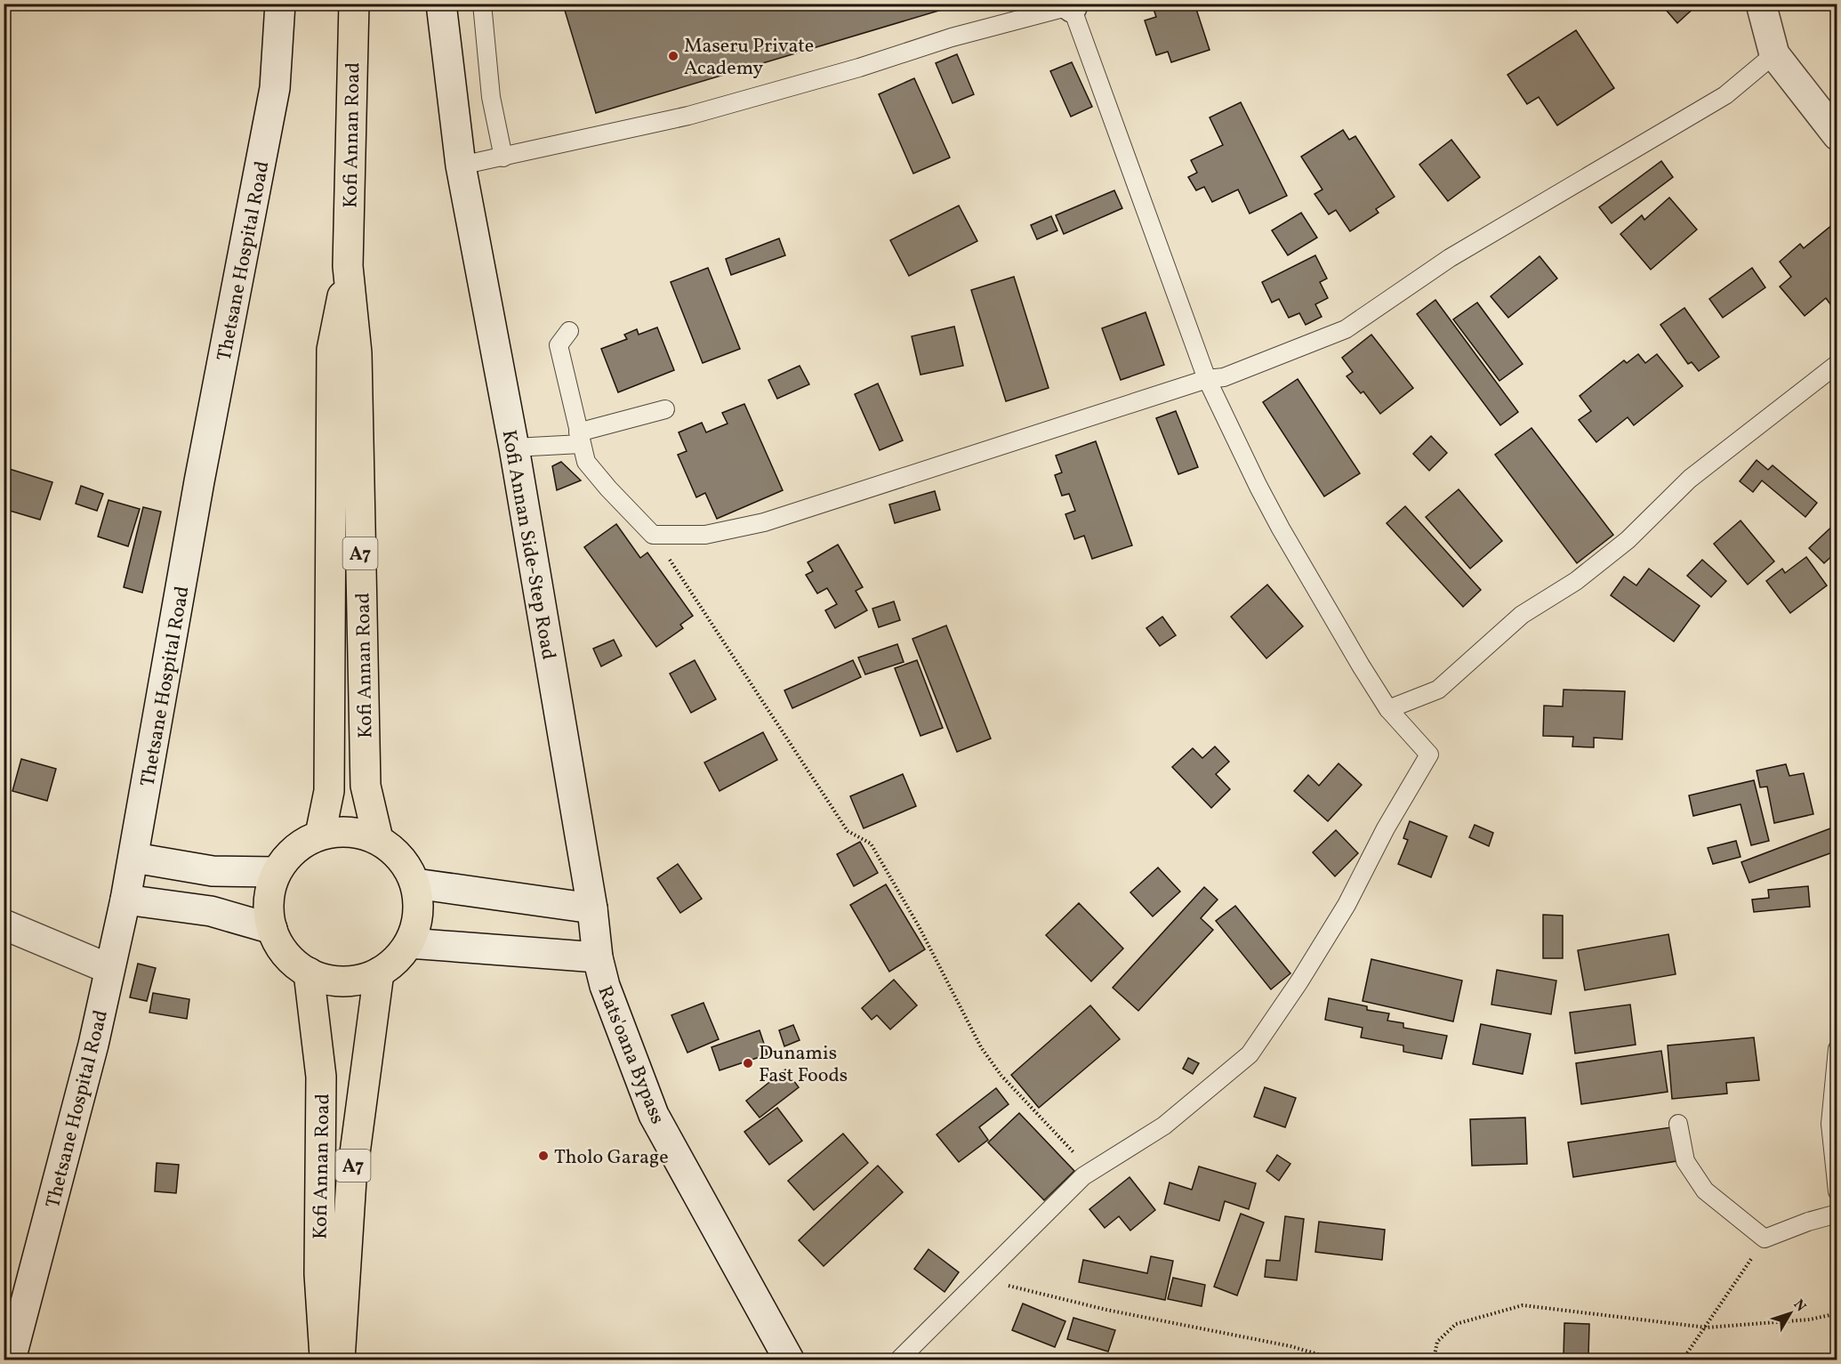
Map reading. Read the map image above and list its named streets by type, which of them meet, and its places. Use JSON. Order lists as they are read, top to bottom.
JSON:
{
  "streets": {
    "main road": ["Kofi Annan Road", "A7"],
    "street": ["Thetsane Hospital Road", "Kofi Annan Side-Step Road", "Rats'oana Bypass"]
  },
  "crossings": [
    ["Kofi Annan Side-Step Road", "Rats'oana Bypass"]
  ],
  "places": ["Maseru Private Academy", "Dunamis Fast Foods", "Tholo Garage"],
  "north": "top right"
}
